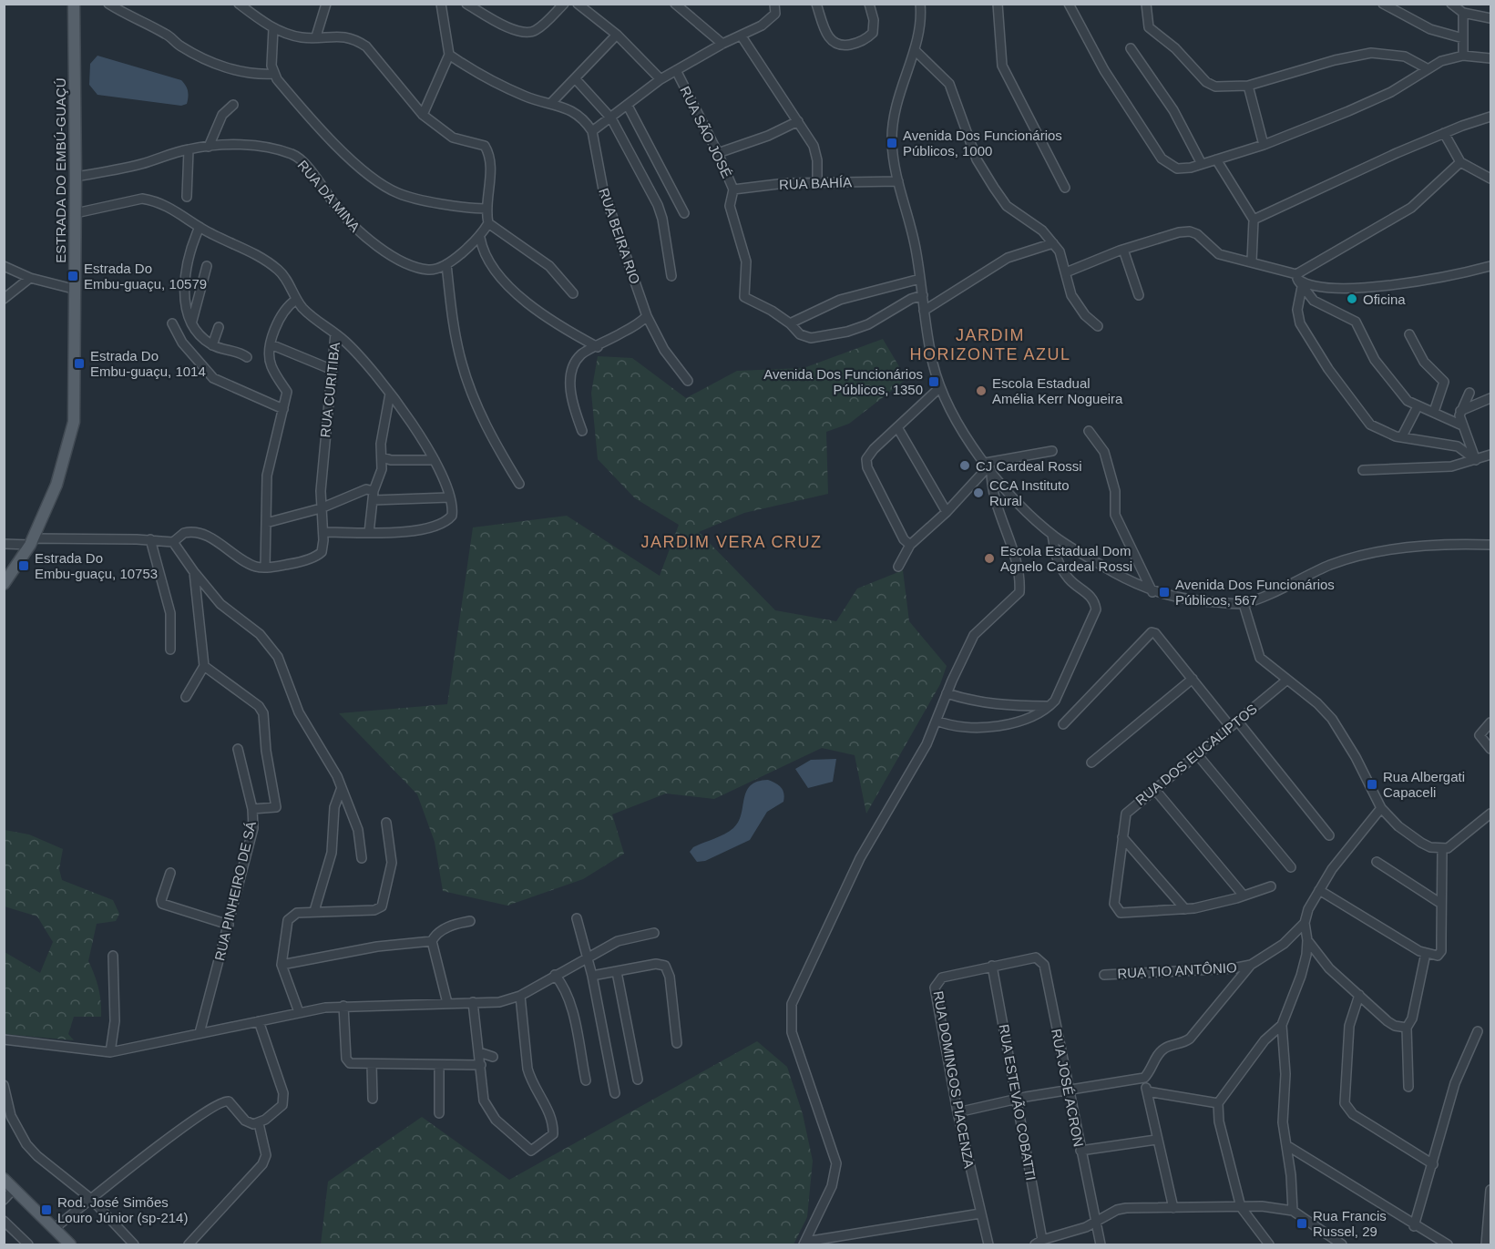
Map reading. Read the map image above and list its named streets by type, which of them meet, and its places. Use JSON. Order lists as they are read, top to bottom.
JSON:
{
  "streets": {
    "main road": ["ESTRADA DO EMBÚ-GUAÇÚ"],
    "street": [
      "RUA SÃO JOSÉ",
      "RUA BAHÍA",
      "RUA DA MINA",
      "RUA BEIRA RIO",
      "RUA CURITIBA",
      "RUA DOS EUCALIPTOS",
      "RUA PINHEIRO DE SÁ",
      "RUA TIO ANTÔNIO",
      "RUA DOMINGOS PIACENZA",
      "RUA JOSÉ ACRON",
      "RUA ESTEVÃO COBATTI"
    ]
  },
  "crossings": [
    ["RUA SÃO JOSÉ", "RUA BAHÍA"],
    ["ESTRADA DO EMBÚ-GUAÇÚ", "RUA DA MINA"],
    ["RUA DOMINGOS PIACENZA", "RUA JOSÉ ACRON"],
    ["RUA DOMINGOS PIACENZA", "RUA ESTEVÃO COBATTI"]
  ],
  "districts": ["JARDIM HORIZONTE AZUL", "JARDIM VERA CRUZ"],
  "places": {
    "transit": [
      "Avenida Dos Funcionários Públicos, 1000",
      "Estrada Do Embu-guaçu, 10579",
      "Estrada Do Embu-guaçu, 1014",
      "Avenida Dos Funcionários Públicos, 1350",
      "Estrada Do Embu-guaçu, 10753",
      "Avenida Dos Funcionários Públicos, 567",
      "Rua Albergati Capaceli",
      "Rod. José Simões Louro Júnior (sp-214)",
      "Rua Francis Russel, 29"
    ],
    "other": [
      "Oficina",
      "Escola Estadual Amélia Kerr Nogueira",
      "CJ Cardeal Rossi",
      "CCA Instituto Rural",
      "Escola Estadual Dom Agnelo Cardeal Rossi"
    ]
  }
}
